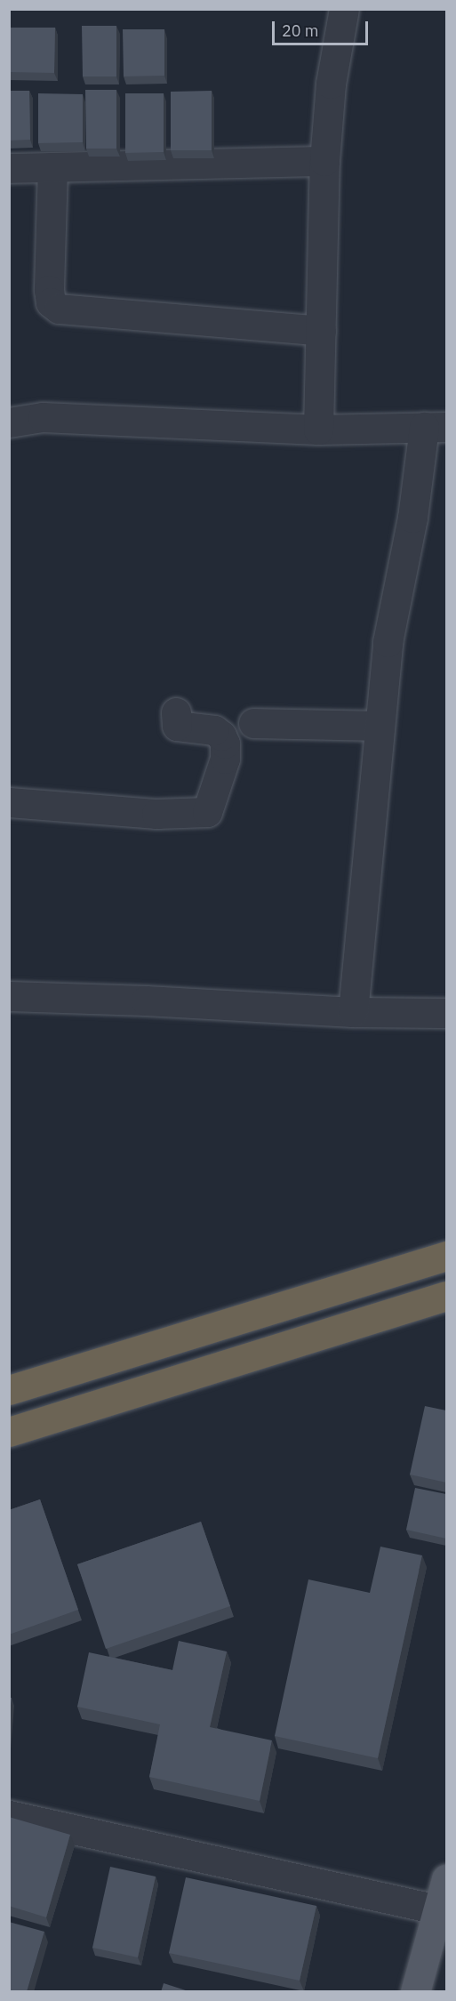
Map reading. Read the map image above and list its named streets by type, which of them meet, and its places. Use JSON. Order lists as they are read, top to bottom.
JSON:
{
  "scale_bar": "20 m"
}
